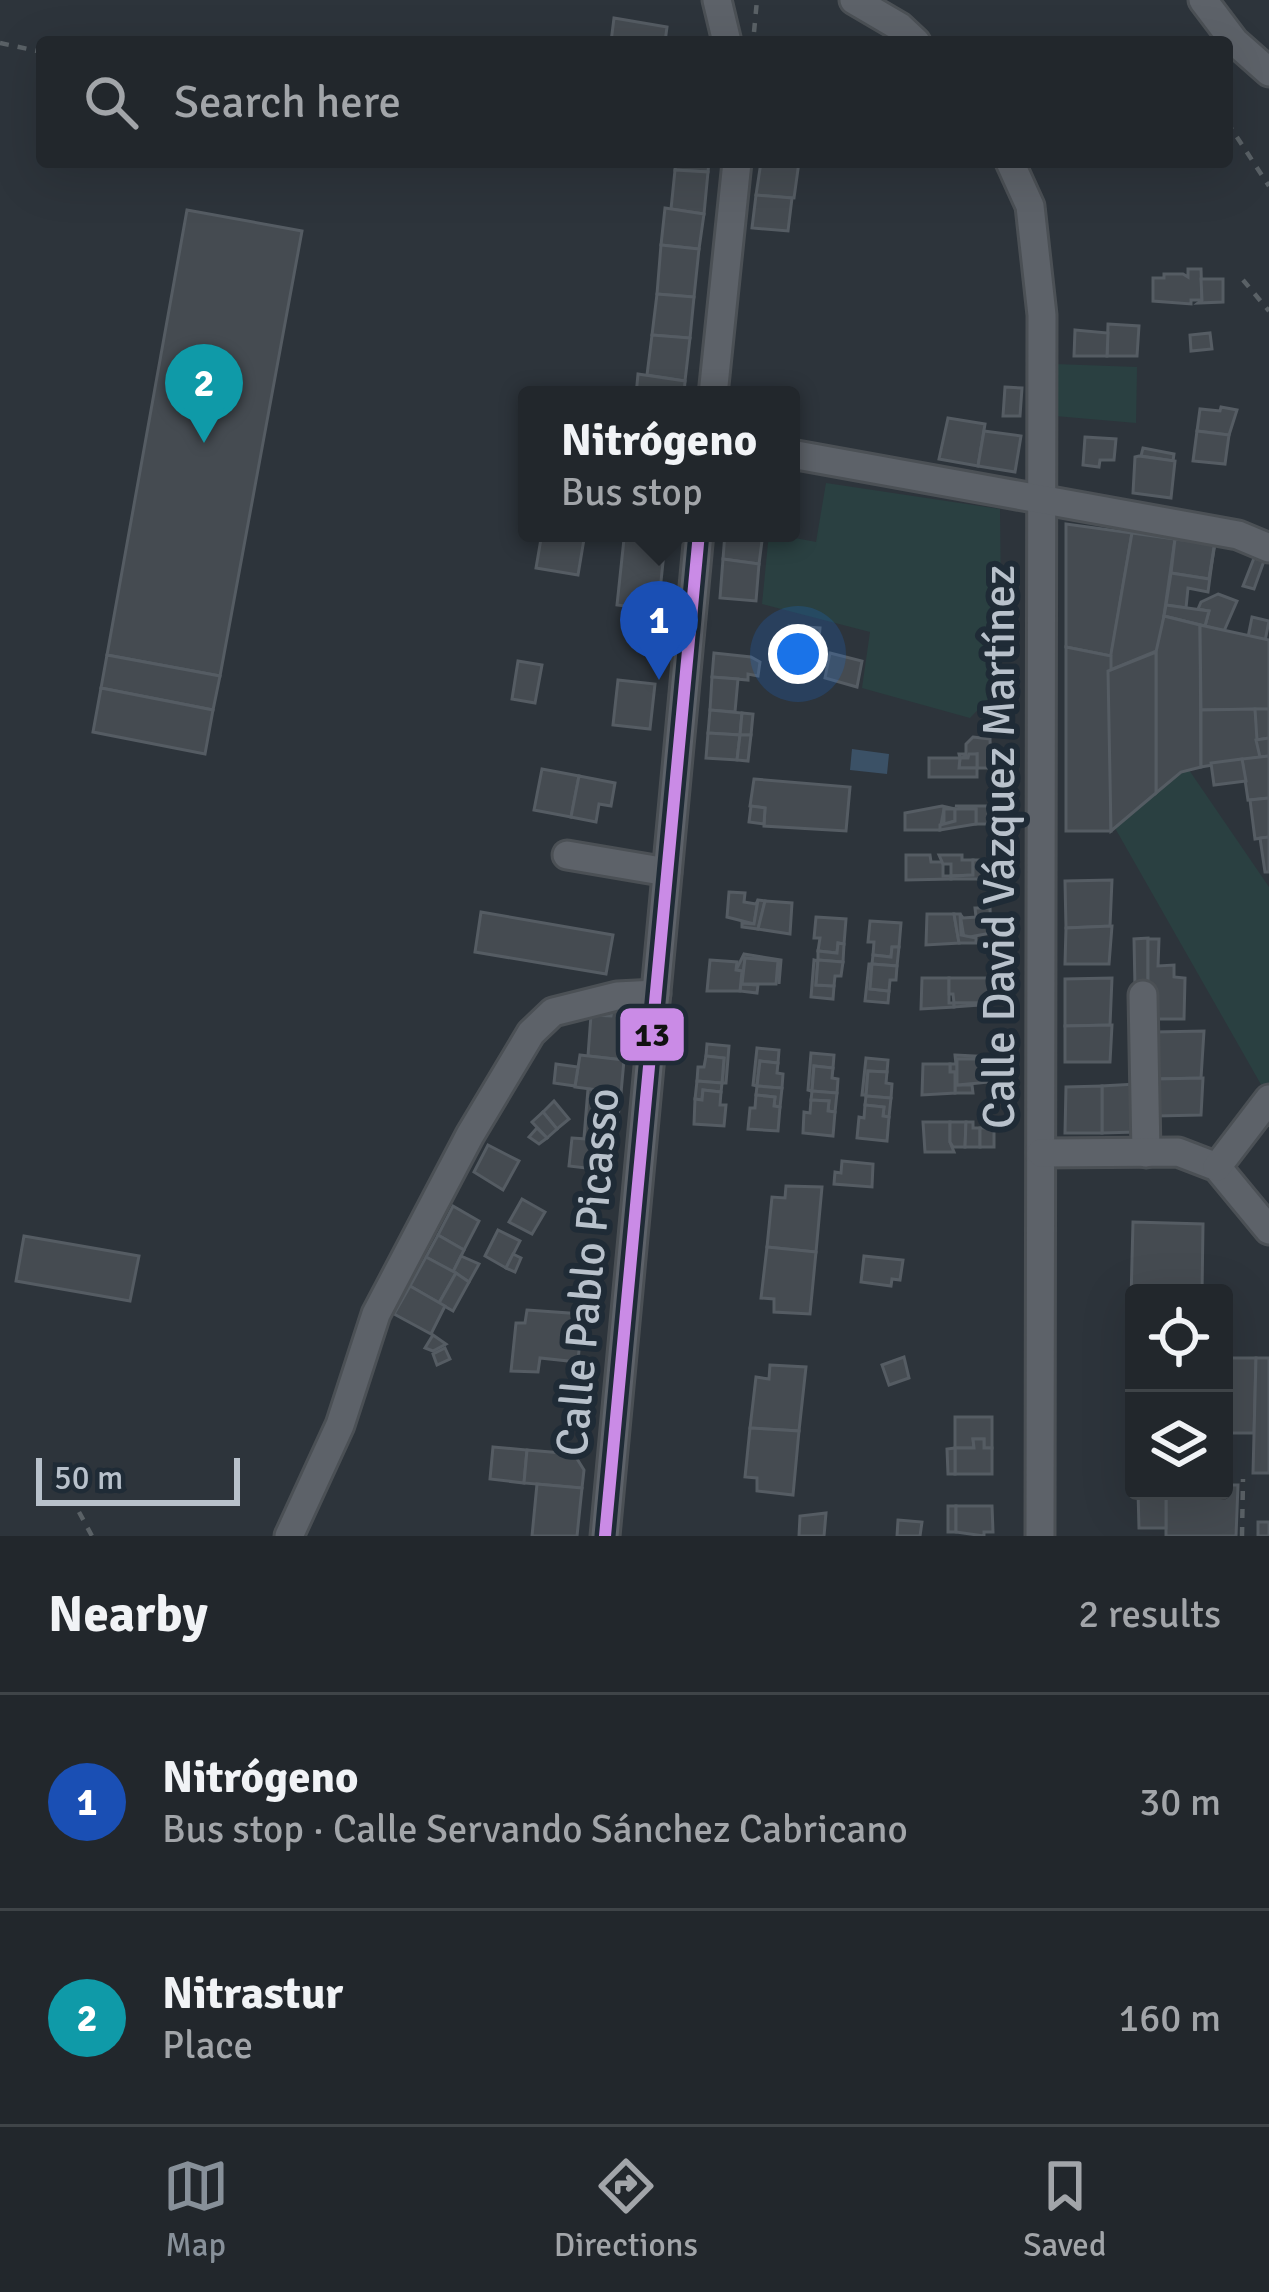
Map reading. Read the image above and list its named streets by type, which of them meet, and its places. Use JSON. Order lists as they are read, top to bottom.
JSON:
{
  "streets": {
    "street": ["Calle David Vázquez Martínez", "Calle Pablo Picasso"]
  },
  "lines": ["transit line 13"],
  "scale_bar": "50 m",
  "page": {
    "search": "Search here",
    "pins": ["2", "1"],
    "popup": ["Nitrógeno", "Bus stop"],
    "scale": "50 m",
    "heading": ["Nearby", "2 results"],
    "list": [
      {
        "mark": "1",
        "name": "Nitrógeno",
        "note": "Bus stop · Calle Servando Sánchez Cabricano",
        "value": "30 m"
      },
      {
        "mark": "2",
        "name": "Nitrastur",
        "note": "Place",
        "value": "160 m"
      }
    ],
    "nav": ["Map", "Directions", "Saved"]
  }
}
